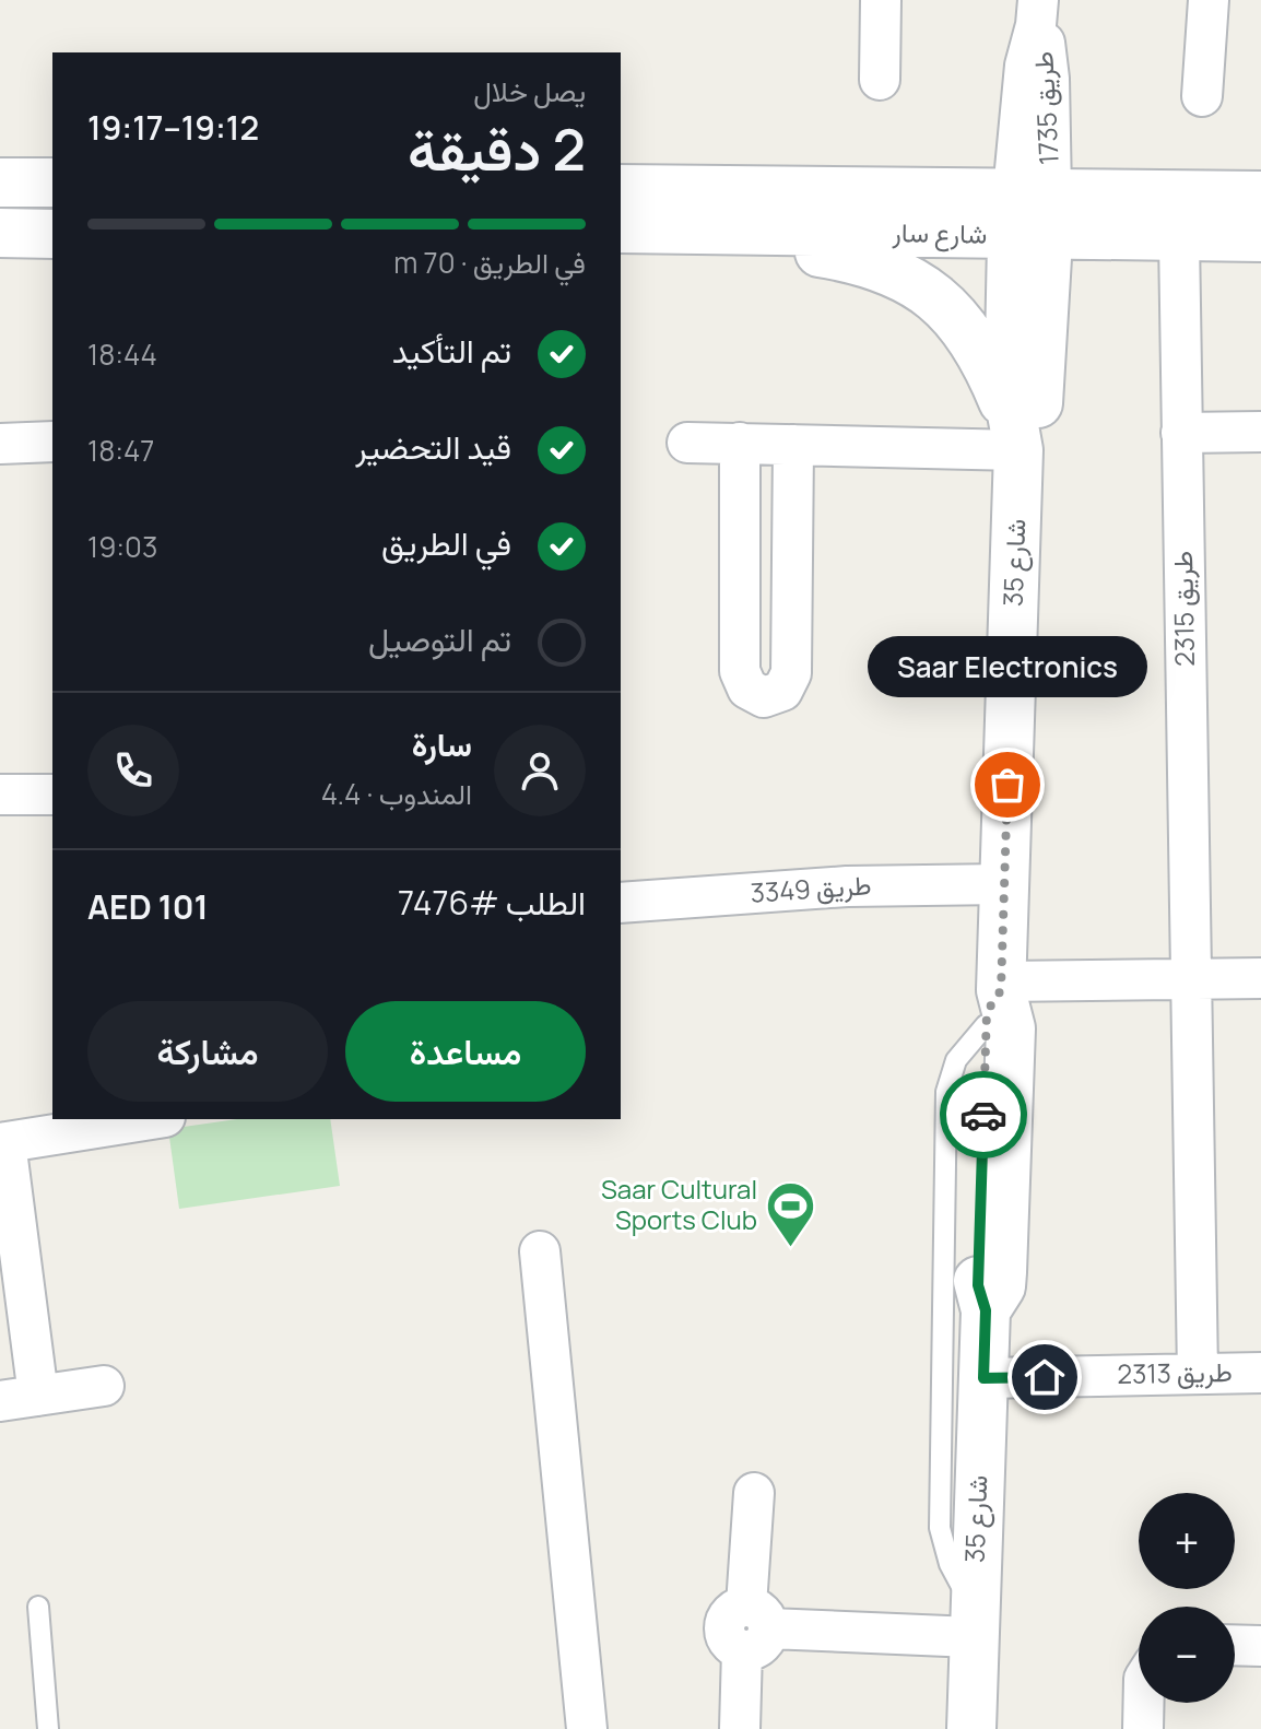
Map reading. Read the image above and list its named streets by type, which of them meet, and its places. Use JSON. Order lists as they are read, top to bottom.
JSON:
{
  "streets": {
    "street": [
      "طريق 1735",
      "شارع سار",
      "شارع 35",
      "طريق 2315",
      "طريق 3349",
      "طريق 2313"
    ]
  },
  "crossings": [
    ["طريق 1735", "شارع سار"],
    ["طريق 1735", "شارع 35"],
    ["شارع سار", "شارع 35"],
    ["شارع سار", "طريق 2315"],
    ["شارع 35", "طريق 3349"],
    ["شارع 35", "طريق 2313"],
    ["طريق 2315", "طريق 2313"]
  ],
  "places": {
    "other": ["Saar Electronics"],
    "sports": ["Saar Cultural Sports Club"]
  },
  "page": {
    "heading": ["2 دقيقة", "يصل خلال", "19:12–19:17"],
    "panel": [
      "سارة",
      "المندوب · 4.4",
      "الطلب #7476",
      "AED 101"
    ],
    "bar": "في الطريق · 70 m",
    "list": [
      ["تم التأكيد", "18:44"],
      ["قيد التحضير", "18:47"],
      ["في الطريق", "19:03"],
      "تم التوصيل"
    ],
    "bubble": "Saar Electronics",
    "buttons": ["مساعدة", "مشاركة"],
    "map_buttons": ["+", "−"]
  }
}
